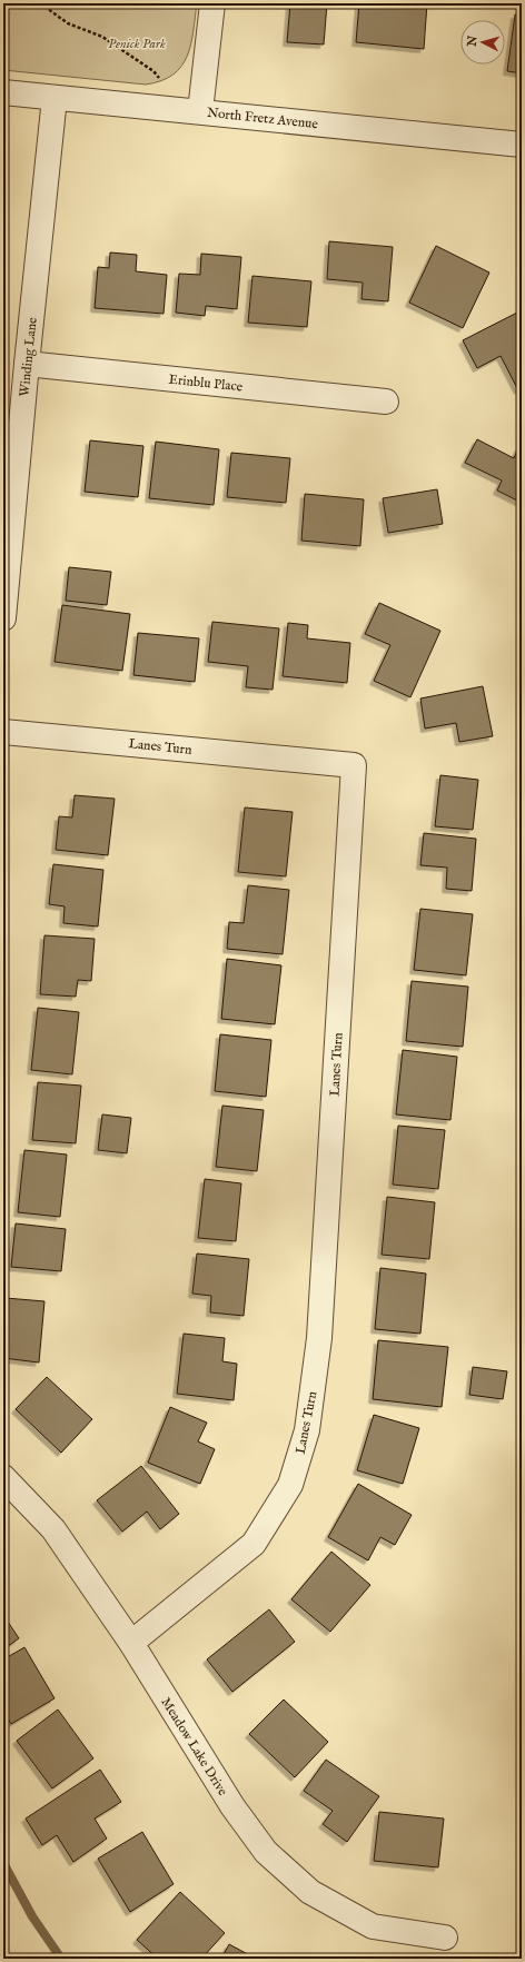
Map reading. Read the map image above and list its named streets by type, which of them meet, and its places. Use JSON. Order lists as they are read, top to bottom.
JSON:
{
  "streets": {
    "street": [
      "North Fretz Avenue",
      "Winding Lane",
      "Erinblu Place",
      "Lanes Turn",
      "Meadow Lake Drive"
    ]
  },
  "crossings": [
    ["North Fretz Avenue", "Winding Lane"],
    ["Winding Lane", "Erinblu Place"],
    ["Lanes Turn", "Meadow Lake Drive"]
  ],
  "parks": ["Penick Park"],
  "north": "left"
}
